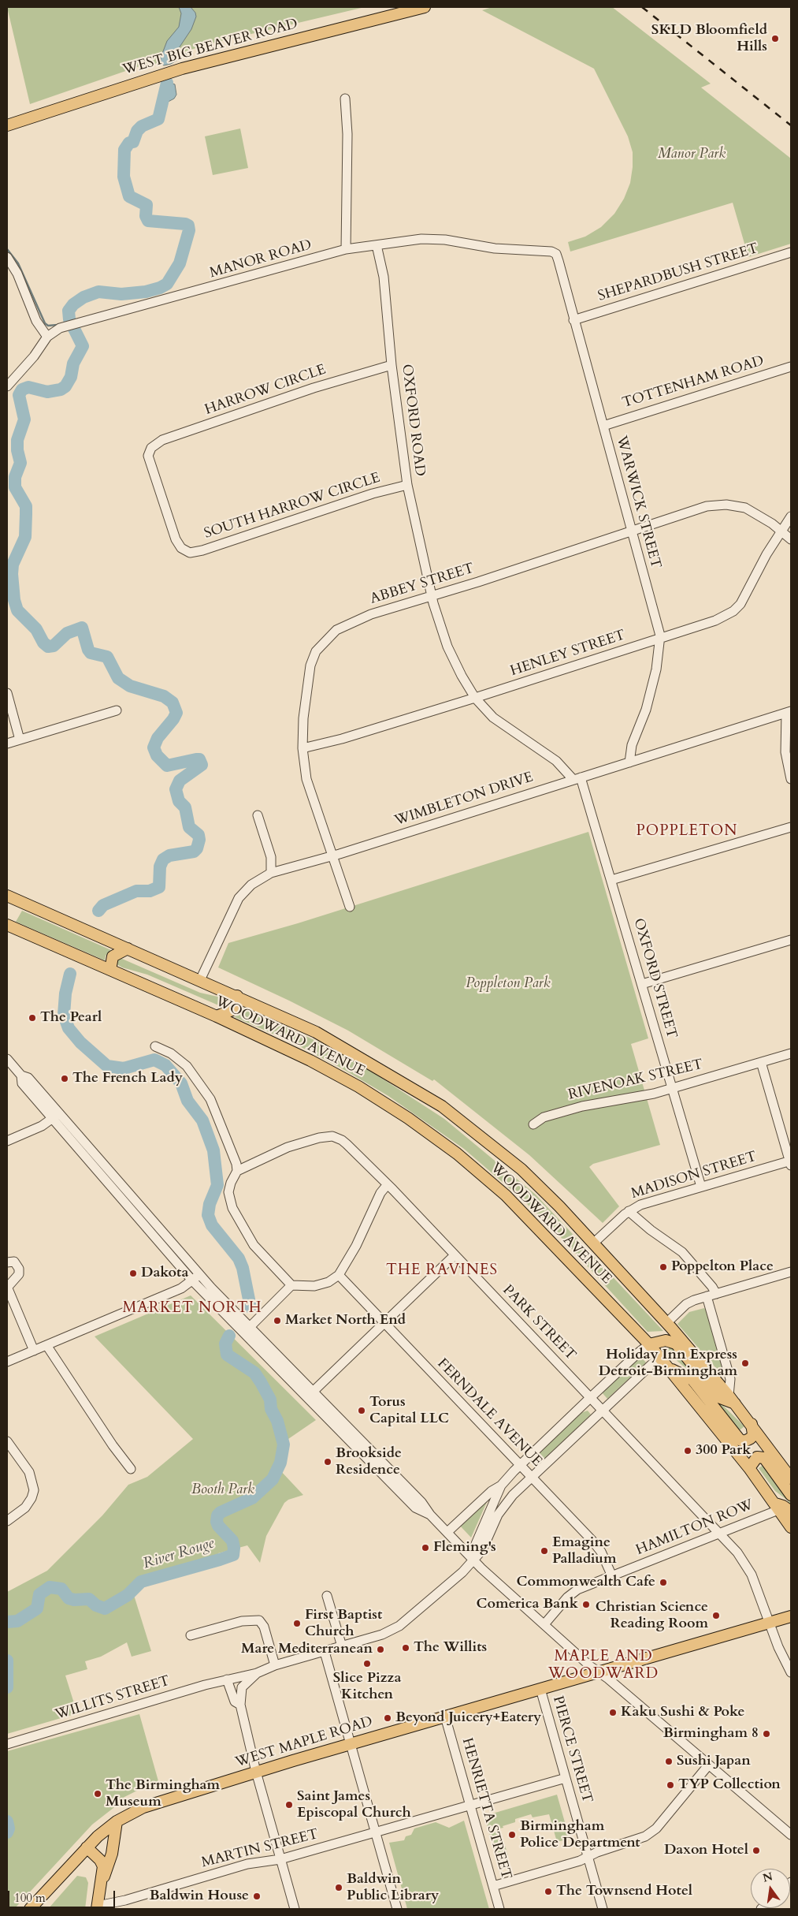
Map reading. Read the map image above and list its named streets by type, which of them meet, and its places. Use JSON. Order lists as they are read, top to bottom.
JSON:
{
  "streets": {
    "main road": ["WEST BIG BEAVER ROAD", "WOODWARD AVENUE", "WEST MAPLE ROAD"],
    "street": [
      "MANOR ROAD",
      "SHEPARDBUSH STREET",
      "TOTTENHAM ROAD",
      "HARROW CIRCLE",
      "OXFORD ROAD",
      "WARWICK STREET",
      "SOUTH HARROW CIRCLE",
      "ABBEY STREET",
      "HENLEY STREET",
      "WIMBLETON DRIVE",
      "OXFORD STREET",
      "RIVENOAK STREET",
      "MADISON STREET",
      "PARK STREET",
      "FERNDALE AVENUE",
      "HAMILTON ROW",
      "WILLITS STREET",
      "PIERCE STREET",
      "HENRIETTA STREET",
      "MARTIN STREET"
    ]
  },
  "crossings": [
    ["MANOR ROAD", "OXFORD ROAD"],
    ["MANOR ROAD", "WARWICK STREET"],
    ["SHEPARDBUSH STREET", "WARWICK STREET"],
    ["TOTTENHAM ROAD", "WARWICK STREET"],
    ["HARROW CIRCLE", "OXFORD ROAD"],
    ["HARROW CIRCLE", "SOUTH HARROW CIRCLE"],
    ["OXFORD ROAD", "SOUTH HARROW CIRCLE"],
    ["OXFORD ROAD", "ABBEY STREET"],
    ["OXFORD ROAD", "OXFORD STREET"],
    ["WARWICK STREET", "ABBEY STREET"],
    ["WARWICK STREET", "HENLEY STREET"],
    ["WARWICK STREET", "WIMBLETON DRIVE"],
    ["ABBEY STREET", "HENLEY STREET"],
    ["ABBEY STREET", "WIMBLETON DRIVE"],
    ["ABBEY STREET", "OXFORD STREET"],
    ["HENLEY STREET", "OXFORD STREET"],
    ["WIMBLETON DRIVE", "OXFORD STREET"],
    ["WIMBLETON DRIVE", "WOODWARD AVENUE"],
    ["OXFORD STREET", "RIVENOAK STREET"],
    ["OXFORD STREET", "MADISON STREET"],
    ["WOODWARD AVENUE", "MADISON STREET"],
    ["WOODWARD AVENUE", "HAMILTON ROW"],
    ["WOODWARD AVENUE", "WILLITS STREET"],
    ["PARK STREET", "HAMILTON ROW"],
    ["PARK STREET", "WILLITS STREET"],
    ["PARK STREET", "WEST MAPLE ROAD"],
    ["FERNDALE AVENUE", "HAMILTON ROW"],
    ["FERNDALE AVENUE", "WILLITS STREET"],
    ["WEST MAPLE ROAD", "PIERCE STREET"],
    ["WEST MAPLE ROAD", "HENRIETTA STREET"],
    ["PIERCE STREET", "MARTIN STREET"],
    ["HENRIETTA STREET", "MARTIN STREET"]
  ],
  "districts": [
    "POPPLETON",
    "THE RAVINES",
    "MARKET NORTH",
    "MAPLE AND WOODWARD"
  ],
  "water": ["River Rouge"],
  "parks": ["Manor Park", "Poppleton Park", "Booth Park"],
  "places": [
    "SKLD Bloomfield Hills",
    "The Pearl",
    "The French Lady",
    "Poppelton Place",
    "Dakota",
    "Market North End",
    "Holiday Inn Express Detroit-Birmingham",
    "Torus Capital LLC",
    "300 Park",
    "Brookside Residence",
    "Fleming's",
    "Emagine Palladium",
    "Commonwealth Cafe",
    "Comerica Bank",
    "Christian Science Reading Room",
    "First Baptist Church",
    "The Willits",
    "Mare Mediterranean",
    "Slice Pizza Kitchen",
    "Kaku Sushi & Poke",
    "Beyond Juicery+Eatery",
    "Birmingham 8",
    "Sushi Japan",
    "TYP Collection",
    "The Birmingham Museum",
    "Saint James Episcopal Church",
    "Birmingham Police Department",
    "Daxon Hotel",
    "Baldwin Public Library",
    "The Townsend Hotel",
    "Baldwin House"
  ],
  "scale_bar": "100 m",
  "north": "top"
}
